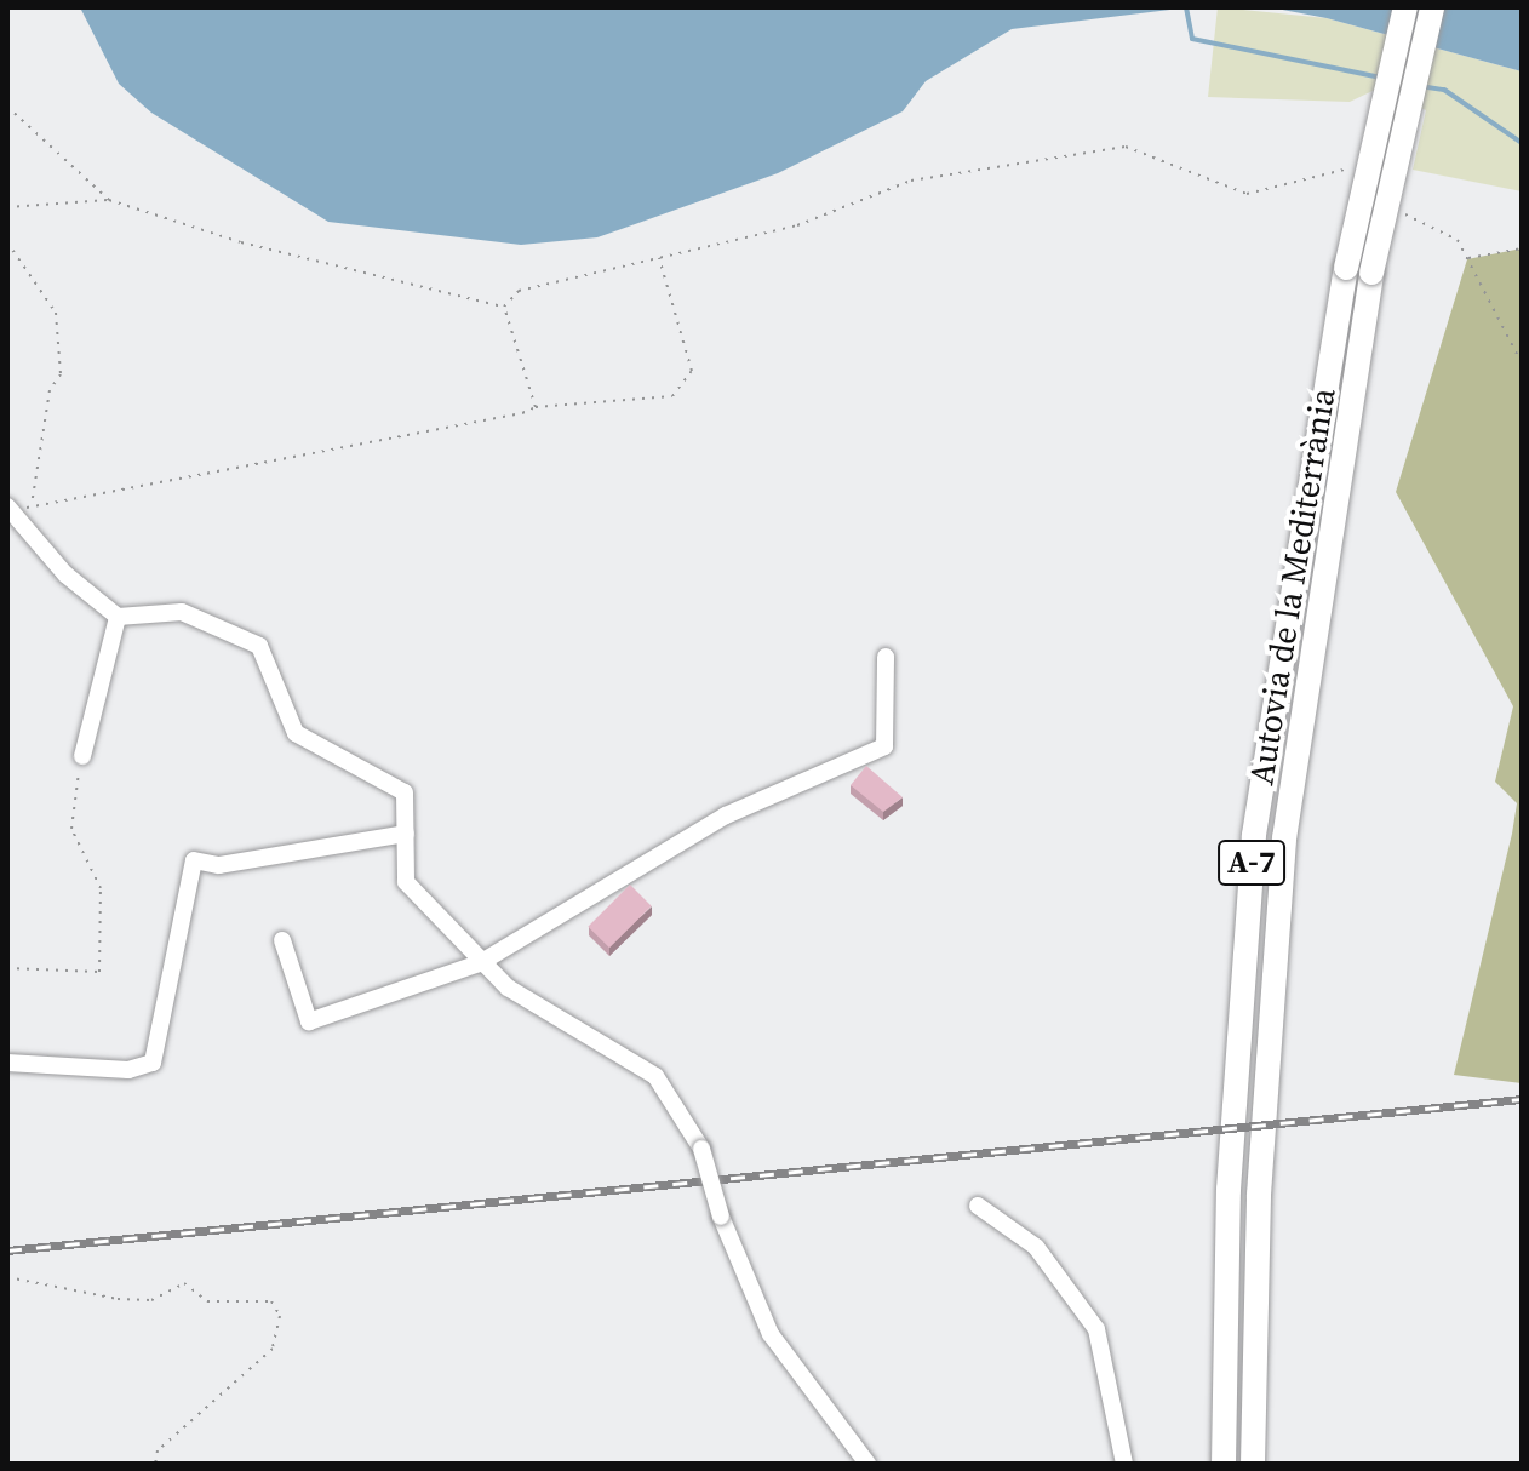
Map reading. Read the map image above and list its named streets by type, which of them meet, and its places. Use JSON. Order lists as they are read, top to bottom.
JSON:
{
  "streets": {
    "highway": ["Autovia de la Mediterrània", "A-7"]
  }
}
